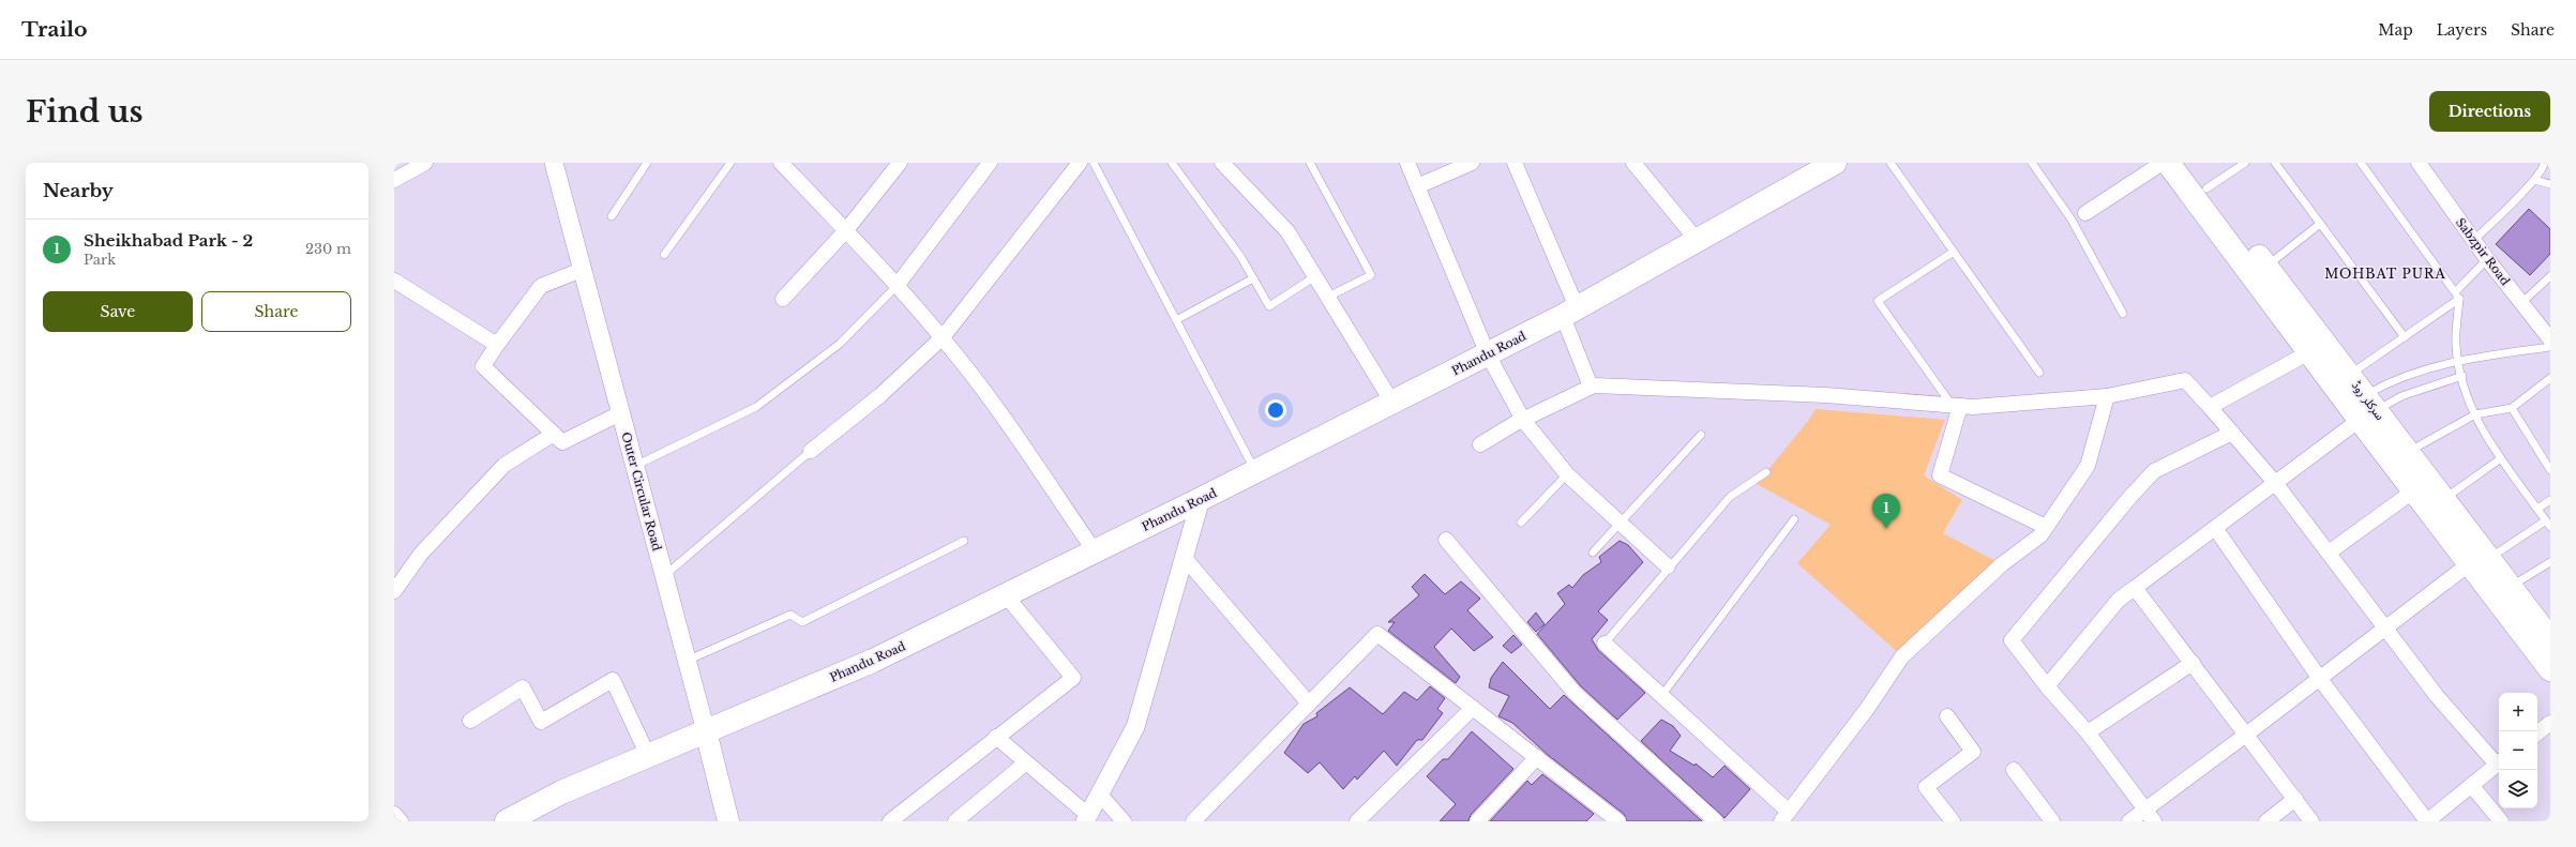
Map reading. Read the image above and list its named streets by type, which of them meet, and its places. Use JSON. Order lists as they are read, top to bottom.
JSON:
{
  "streets": {
    "main road": ["Phandu Road", "سرکلر روڈ", "Outer Circular Road"],
    "street": ["Sabzpir Road"]
  },
  "crossings": [
    ["Phandu Road", "Outer Circular Road"]
  ],
  "districts": ["MOHBAT PURA"],
  "page": {
    "header": "Trailo",
    "nav": ["Map", "Layers", "Share"],
    "buttons": [
      "Directions",
      ["Save", "Share"]
    ],
    "title": "Find us",
    "heading": "Nearby",
    "list": [
      {
        "mark": "1",
        "name": "Sheikhabad Park - 2",
        "note": "Park",
        "value": "230 m"
      }
    ],
    "pins": "1",
    "map_buttons": ["+", "−"]
  }
}
